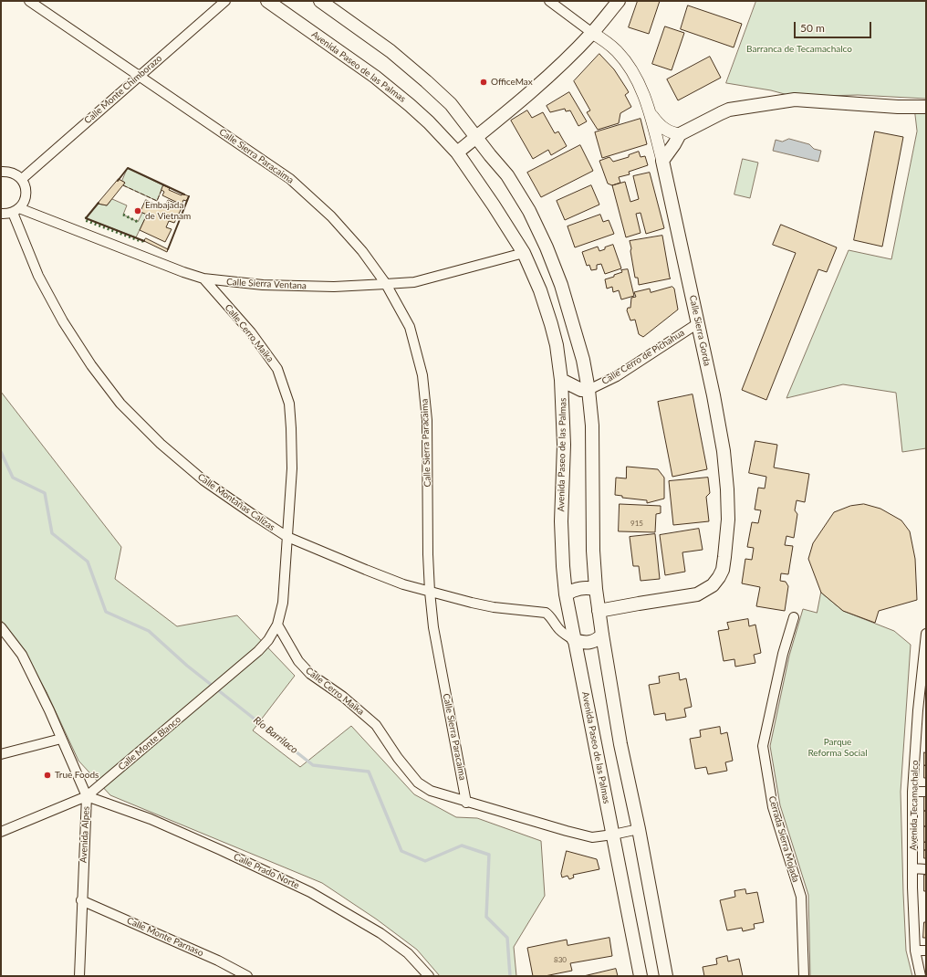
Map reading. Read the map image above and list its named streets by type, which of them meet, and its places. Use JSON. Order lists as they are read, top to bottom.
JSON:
{
  "streets": {
    "main road": ["Avenida Paseo de las Palmas", "Calle Sierra Gorda"],
    "street": [
      "Calle Monte Chimborazo",
      "Calle Sierra Paracaima",
      "Calle Sierra Ventana",
      "Calle Cerro Maika",
      "Calle Cerro de Pichahua",
      "Calle Montañas Calizas",
      "Calle Monte Blanco",
      "Avenida Tecamachalco",
      "Avenida Alpes",
      "Cerrada Sierra Mojada",
      "Calle Prado Norte",
      "Calle Monte Parnaso"
    ]
  },
  "crossings": [
    ["Avenida Paseo de las Palmas", "Calle Sierra Ventana"],
    ["Avenida Paseo de las Palmas", "Calle Cerro Maika"],
    ["Avenida Paseo de las Palmas", "Calle Montañas Calizas"],
    ["Calle Monte Chimborazo", "Calle Sierra Paracaima"],
    ["Calle Sierra Paracaima", "Calle Sierra Ventana"],
    ["Calle Sierra Paracaima", "Calle Cerro Maika"],
    ["Calle Sierra Paracaima", "Calle Montañas Calizas"],
    ["Calle Sierra Ventana", "Calle Cerro Maika"],
    ["Calle Sierra Ventana", "Calle Montañas Calizas"],
    ["Calle Sierra Gorda", "Calle Cerro de Pichahua"],
    ["Calle Cerro Maika", "Calle Montañas Calizas"],
    ["Calle Cerro Maika", "Calle Monte Blanco"],
    ["Calle Monte Blanco", "Avenida Alpes"],
    ["Calle Monte Blanco", "Calle Prado Norte"],
    ["Avenida Alpes", "Calle Prado Norte"],
    ["Avenida Alpes", "Calle Monte Parnaso"]
  ],
  "water": ["Río Barrilaco"],
  "parks": ["Barranca de Tecamachalco", "Parque Reforma Social"],
  "places": ["OfficeMax", "Embajada de Vietnam", "True Foods"],
  "house_numbers": ["915", "830"],
  "scale_bar": "50 m"
}
